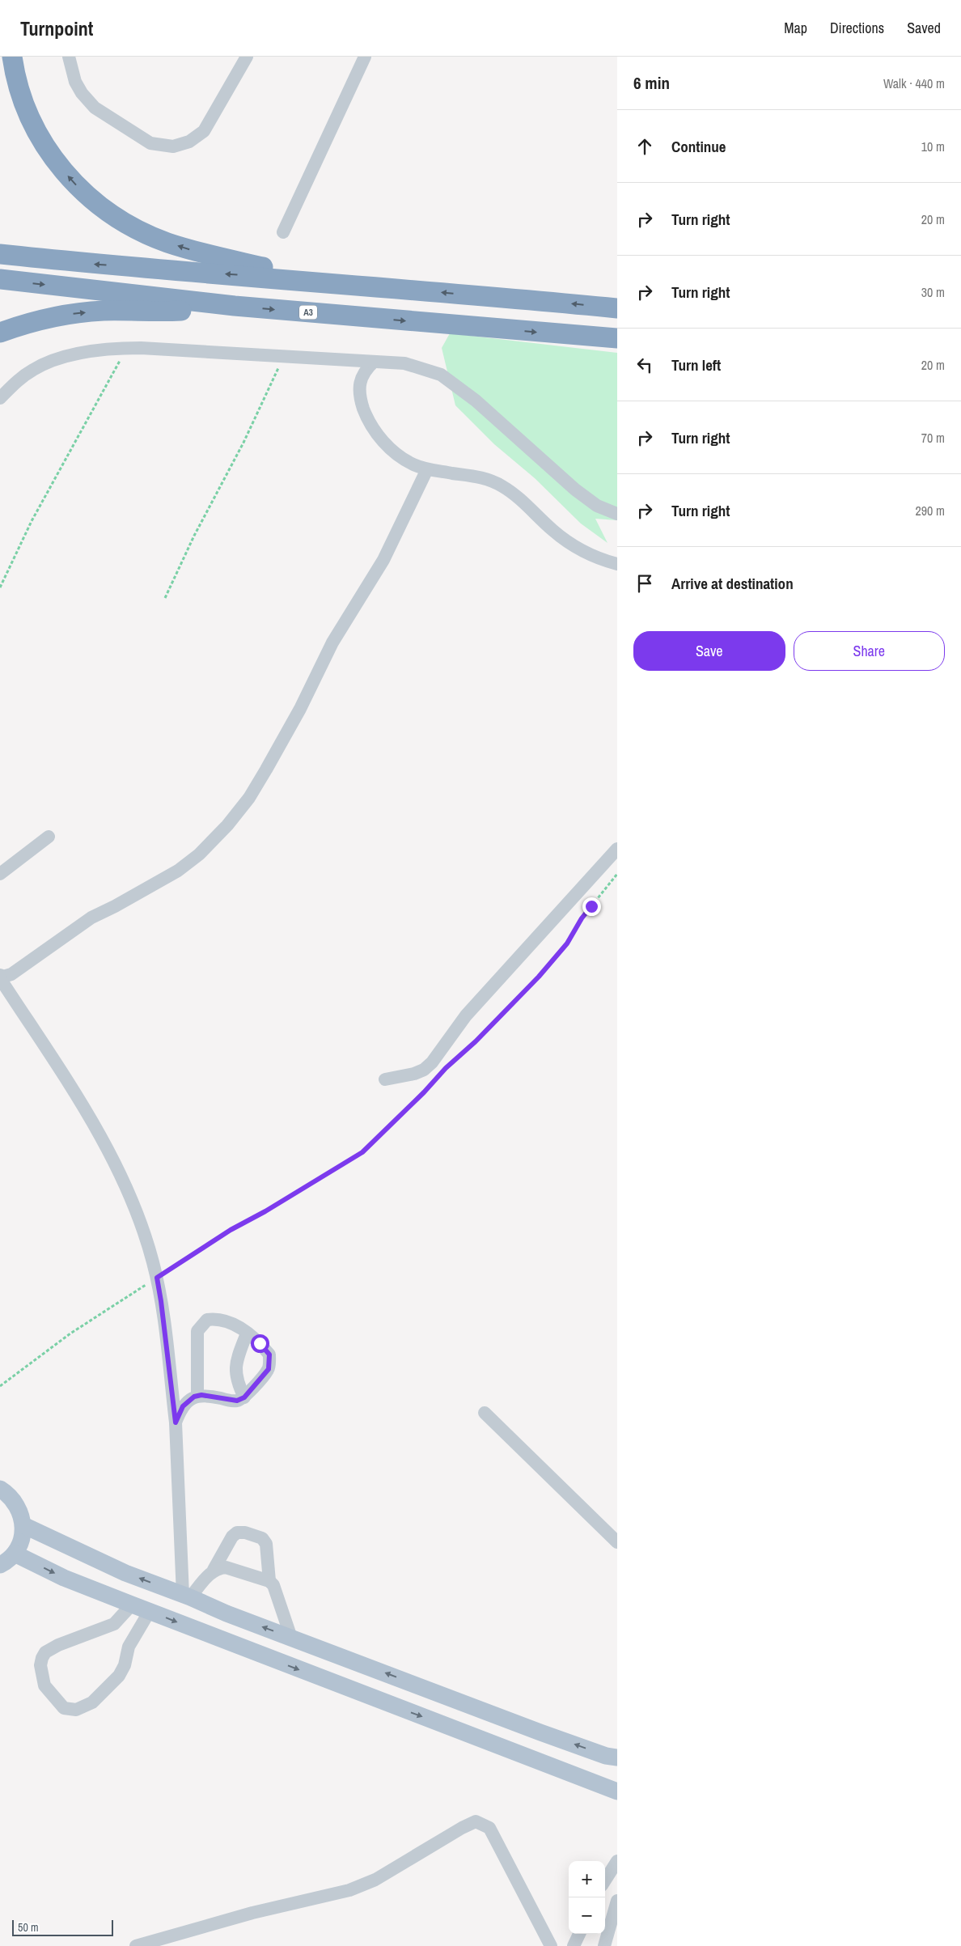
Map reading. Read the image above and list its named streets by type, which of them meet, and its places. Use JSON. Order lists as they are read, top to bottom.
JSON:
{
  "streets": {
    "highway": ["A3"]
  },
  "scale_bar": "50 m",
  "page": {
    "header": "Turnpoint",
    "nav": ["Map", "Directions", "Saved"],
    "heading": ["6 min", "Walk · 440 m"],
    "list": [
      ["Continue", "10 m"],
      ["Turn right", "20 m"],
      ["Turn right", "30 m"],
      ["Turn left", "20 m"],
      ["Turn right", "70 m"],
      ["Turn right", "290 m"],
      "Arrive at destination"
    ],
    "buttons": ["Save", "Share"],
    "map_buttons": ["+", "−"],
    "scale": "50 m"
  }
}
